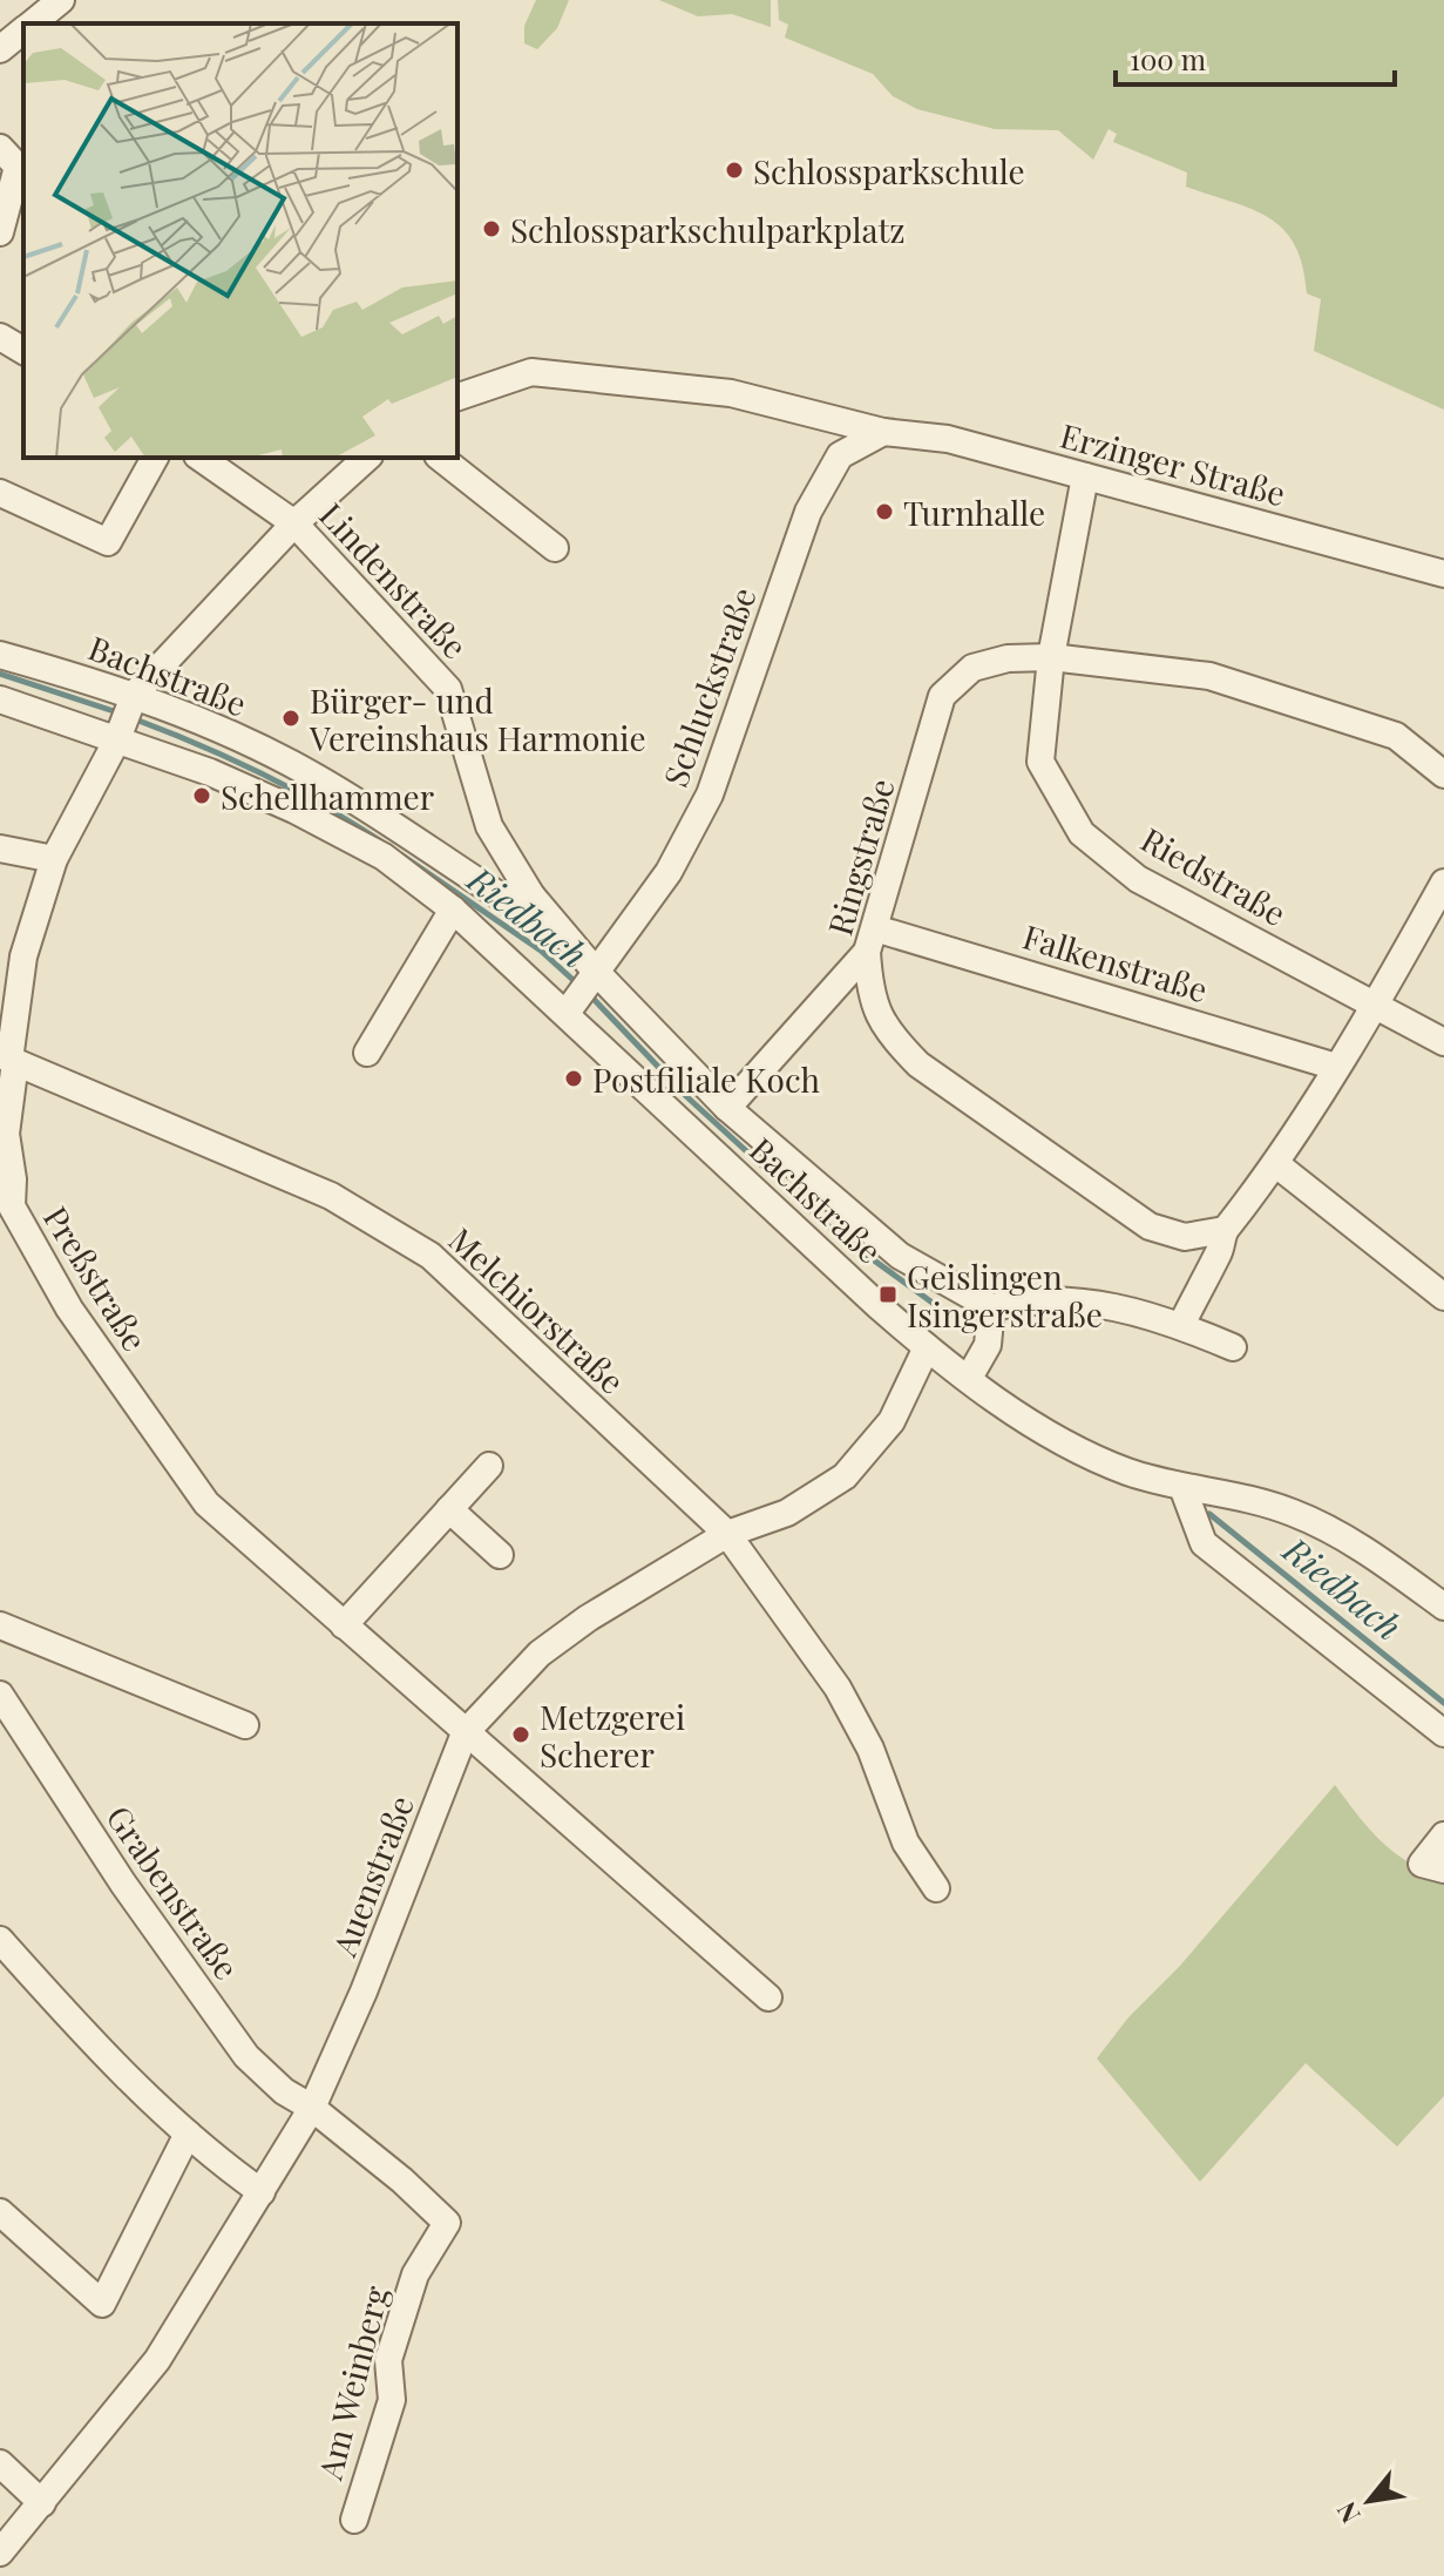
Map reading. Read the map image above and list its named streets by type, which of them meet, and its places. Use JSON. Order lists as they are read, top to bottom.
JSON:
{
  "streets": {
    "street": [
      "Erzinger Straße",
      "Lindenstraße",
      "Bachstraße",
      "Schluckstraße",
      "Ringstraße",
      "Riedstraße",
      "Falkenstraße",
      "Preßstraße",
      "Melchiorstraße",
      "Auenstraße",
      "Grabenstraße",
      "Am Weinberg"
    ]
  },
  "crossings": [
    ["Erzinger Straße", "Schluckstraße"],
    ["Erzinger Straße", "Riedstraße"],
    ["Lindenstraße", "Bachstraße"],
    ["Lindenstraße", "Preßstraße"],
    ["Bachstraße", "Schluckstraße"],
    ["Bachstraße", "Preßstraße"],
    ["Bachstraße", "Auenstraße"],
    ["Ringstraße", "Riedstraße"],
    ["Ringstraße", "Falkenstraße"],
    ["Preßstraße", "Melchiorstraße"],
    ["Preßstraße", "Auenstraße"],
    ["Melchiorstraße", "Auenstraße"],
    ["Auenstraße", "Grabenstraße"],
    ["Auenstraße", "Am Weinberg"],
    ["Grabenstraße", "Am Weinberg"]
  ],
  "water": ["Riedbach"],
  "places": {
    "other": [
      "Schlossparkschule",
      "Schlossparkschulparkplatz",
      "Turnhalle",
      "Bürger- und Vereinshaus Harmonie",
      "Schellhammer",
      "Postfiliale Koch",
      "Metzgerei Scherer"
    ],
    "transit": ["Geislingen Isingerstraße"]
  },
  "scale_bar": "100 m",
  "north": "bottom left"
}
